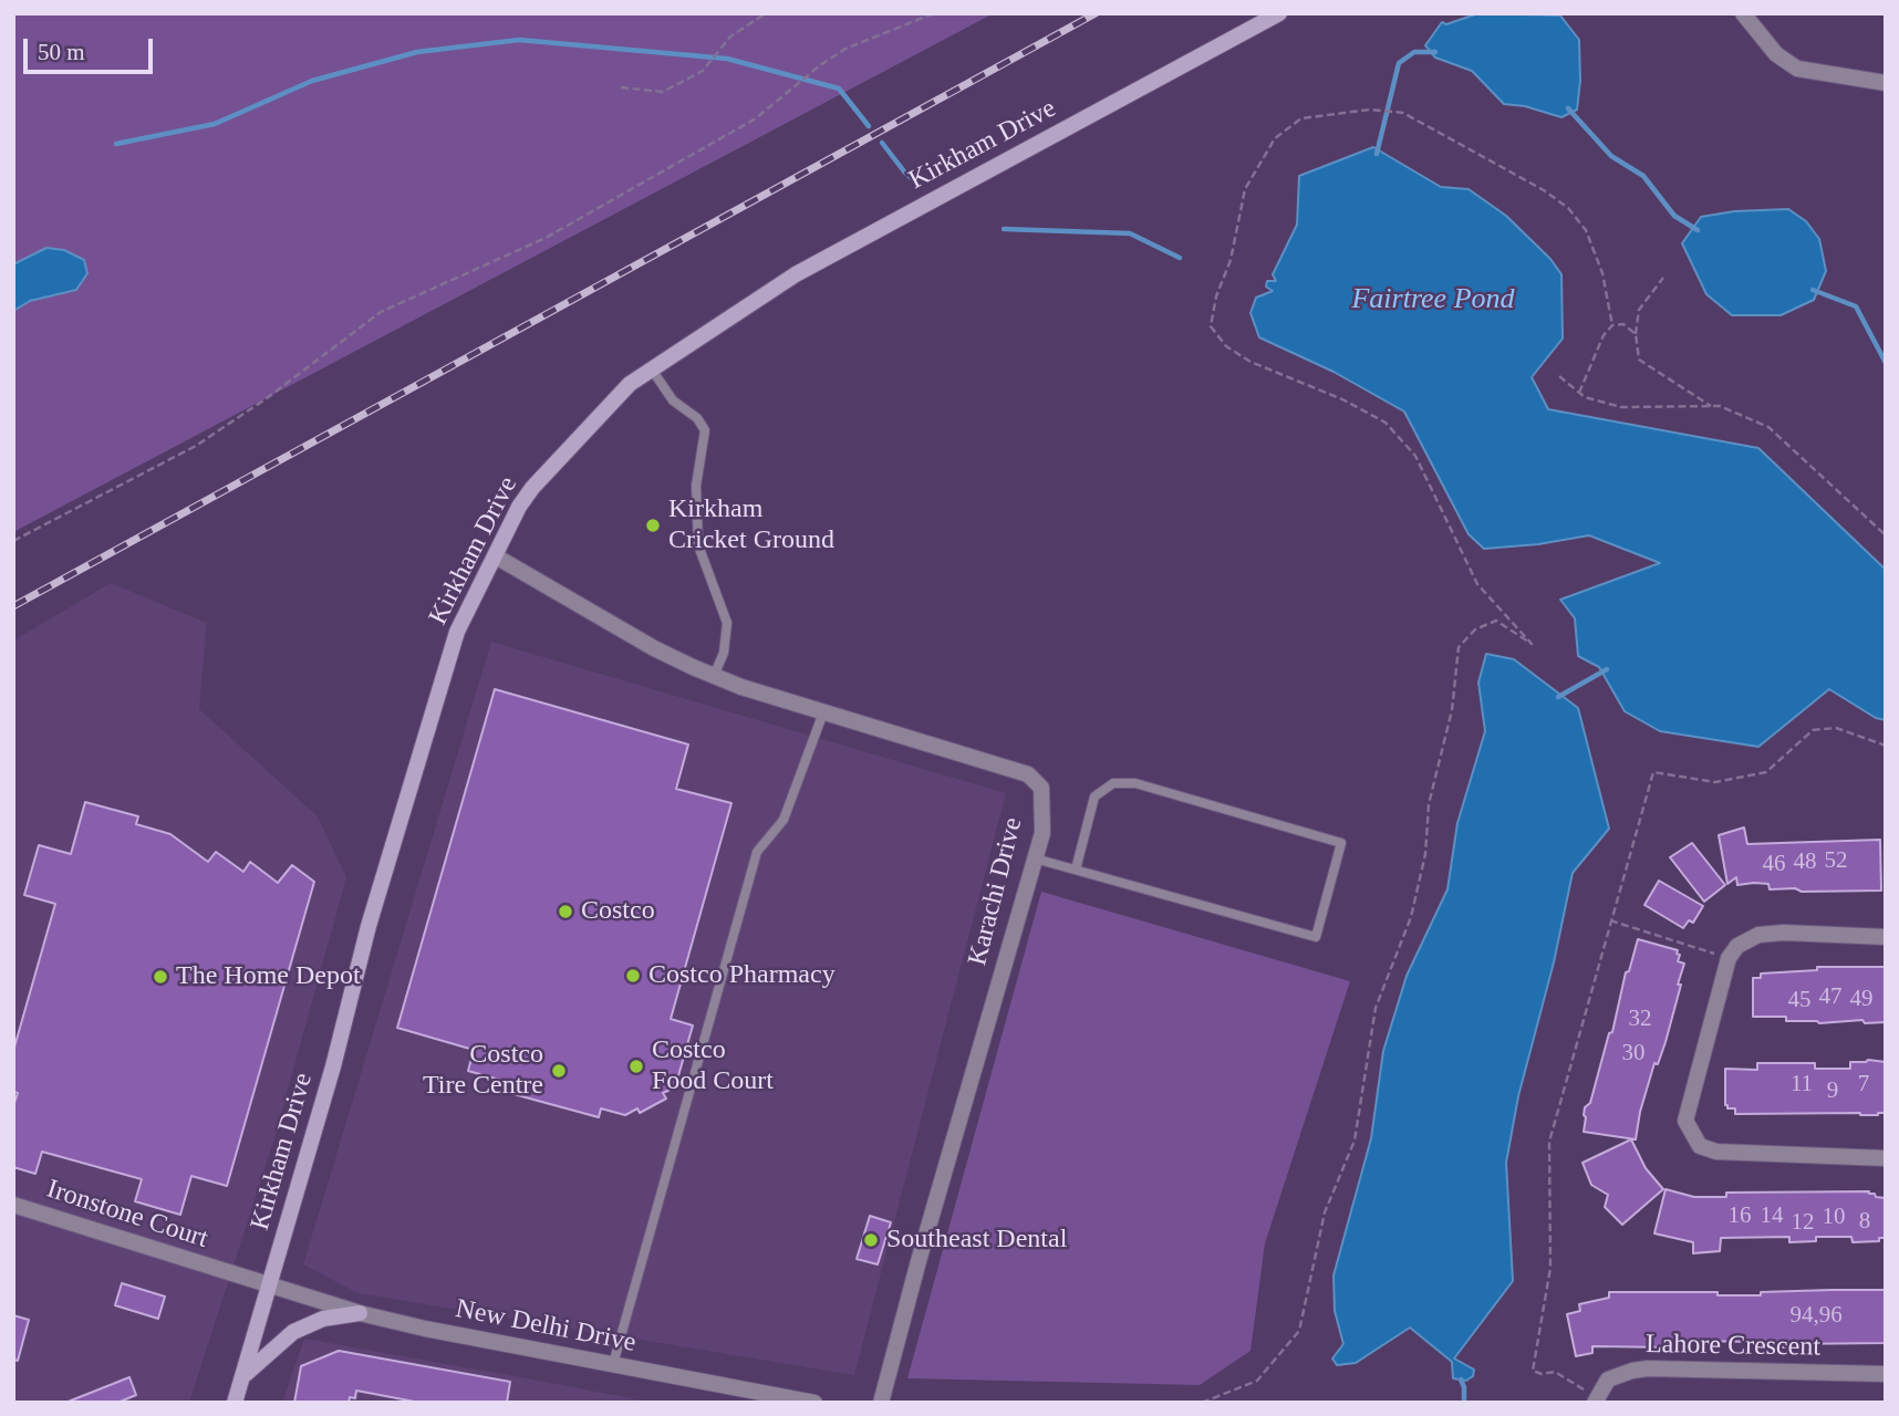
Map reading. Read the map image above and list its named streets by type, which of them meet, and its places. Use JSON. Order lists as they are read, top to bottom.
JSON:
{
  "streets": {
    "street": [
      "Kirkham Drive",
      "Karachi Drive",
      "Ironstone Court",
      "New Delhi Drive",
      "Lahore Crescent"
    ]
  },
  "crossings": [
    ["Kirkham Drive", "Karachi Drive"],
    ["Kirkham Drive", "Ironstone Court"],
    ["Kirkham Drive", "New Delhi Drive"],
    ["Ironstone Court", "New Delhi Drive"]
  ],
  "water": ["Fairtree Pond"],
  "places": [
    "Kirkham Cricket Ground",
    "Costco",
    "Costco Pharmacy",
    "The Home Depot",
    "Costco Food Court",
    "Costco Tire Centre",
    "Southeast Dental"
  ],
  "house_numbers": [
    "52",
    "48",
    "46",
    "47",
    "49",
    "45",
    "32",
    "30",
    "11",
    "7",
    "9",
    "16",
    "14",
    "10",
    "8",
    "12",
    "94,96"
  ],
  "scale_bar": "50 m"
}
